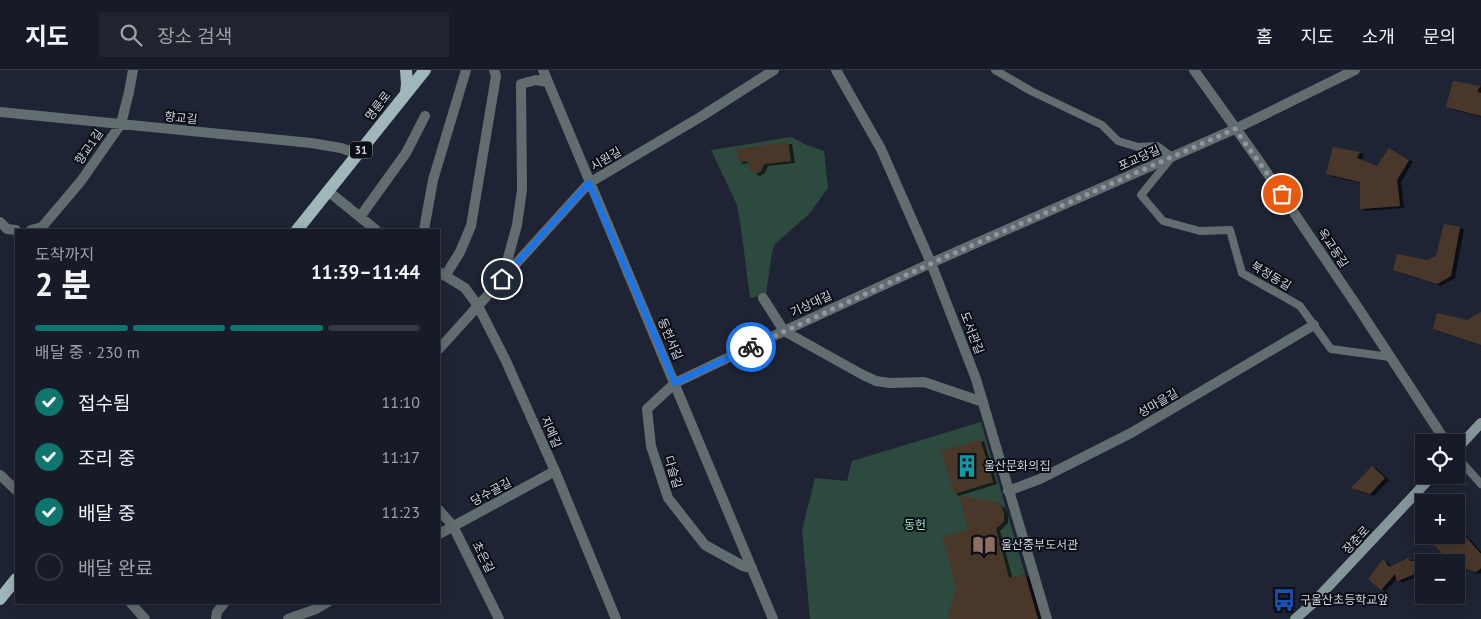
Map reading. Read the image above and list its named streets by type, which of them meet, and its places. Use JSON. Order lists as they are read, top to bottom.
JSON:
{
  "streets": {
    "main road": ["명륜로", "31", "장춘로"],
    "street": [
      "향교길",
      "향교1길",
      "포교당길",
      "시원길",
      "옥교동길",
      "기상대길",
      "도서관길",
      "동헌서길",
      "성마을길",
      "지예길",
      "다슬길",
      "당수골길",
      "초은길"
    ],
    "lane": ["북정동길"]
  },
  "crossings": [
    ["명륜로", "향교길"],
    ["향교길", "향교1길"],
    ["포교당길", "옥교동길"],
    ["포교당길", "북정동길"],
    ["포교당길", "기상대길"],
    ["포교당길", "도서관길"],
    ["시원길", "동헌서길"],
    ["시원길", "지예길"],
    ["옥교동길", "북정동길"],
    ["북정동길", "성마을길"],
    ["기상대길", "도서관길"],
    ["기상대길", "동헌서길"],
    ["기상대길", "다슬길"],
    ["도서관길", "성마을길"],
    ["동헌서길", "다슬길"],
    ["지예길", "당수골길"],
    ["당수골길", "초은길"]
  ],
  "parks": ["동헌"],
  "places": {
    "building": ["울산문화의집"],
    "library": ["울산중부도서관"],
    "bus stop": ["구울산초등학교앞"]
  },
  "page": {
    "header": "지도",
    "search": "장소 검색",
    "nav": [
      "홈",
      "지도",
      "소개",
      "문의"
    ],
    "heading": ["2 분", "도착까지", "11:39–11:44"],
    "bar": "배달 중 · 230 m",
    "list": [
      ["접수됨", "11:10"],
      ["조리 중", "11:17"],
      ["배달 중", "11:23"],
      "배달 완료"
    ],
    "map_buttons": ["+", "−"]
  }
}
